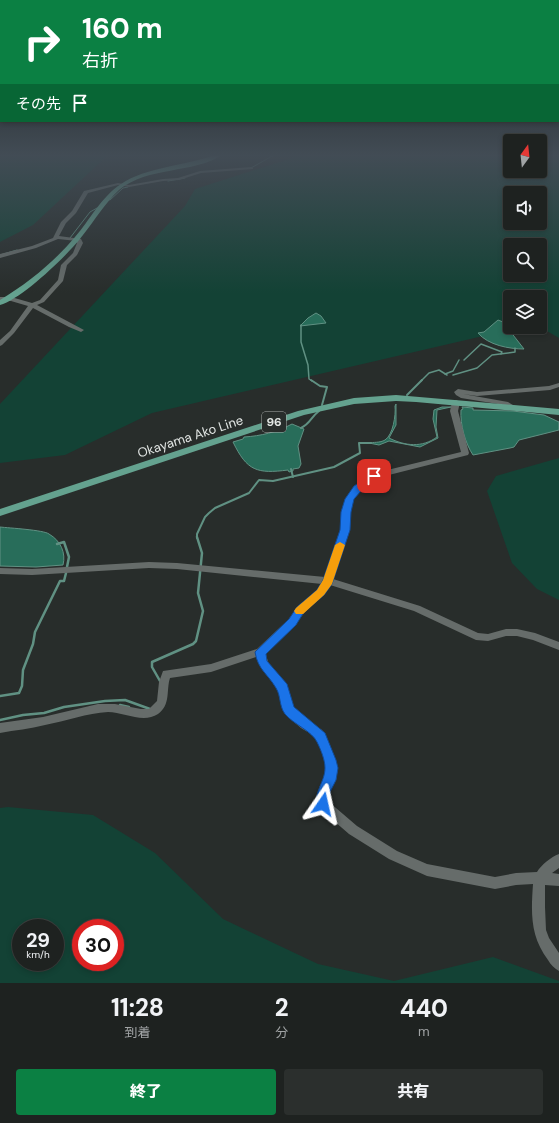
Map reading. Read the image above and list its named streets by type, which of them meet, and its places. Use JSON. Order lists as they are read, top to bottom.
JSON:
{
  "streets": {
    "main road": ["96", "Okayama Ako Line"]
  },
  "north": "top",
  "page": {
    "turn": ["160 m", "右折"],
    "then": "その先",
    "speed": "29 km/h",
    "limit": "30",
    "eta": [
      "11:28",
      "到着",
      "2",
      "分",
      "440",
      "m"
    ],
    "buttons": ["終了", "共有"]
  }
}
